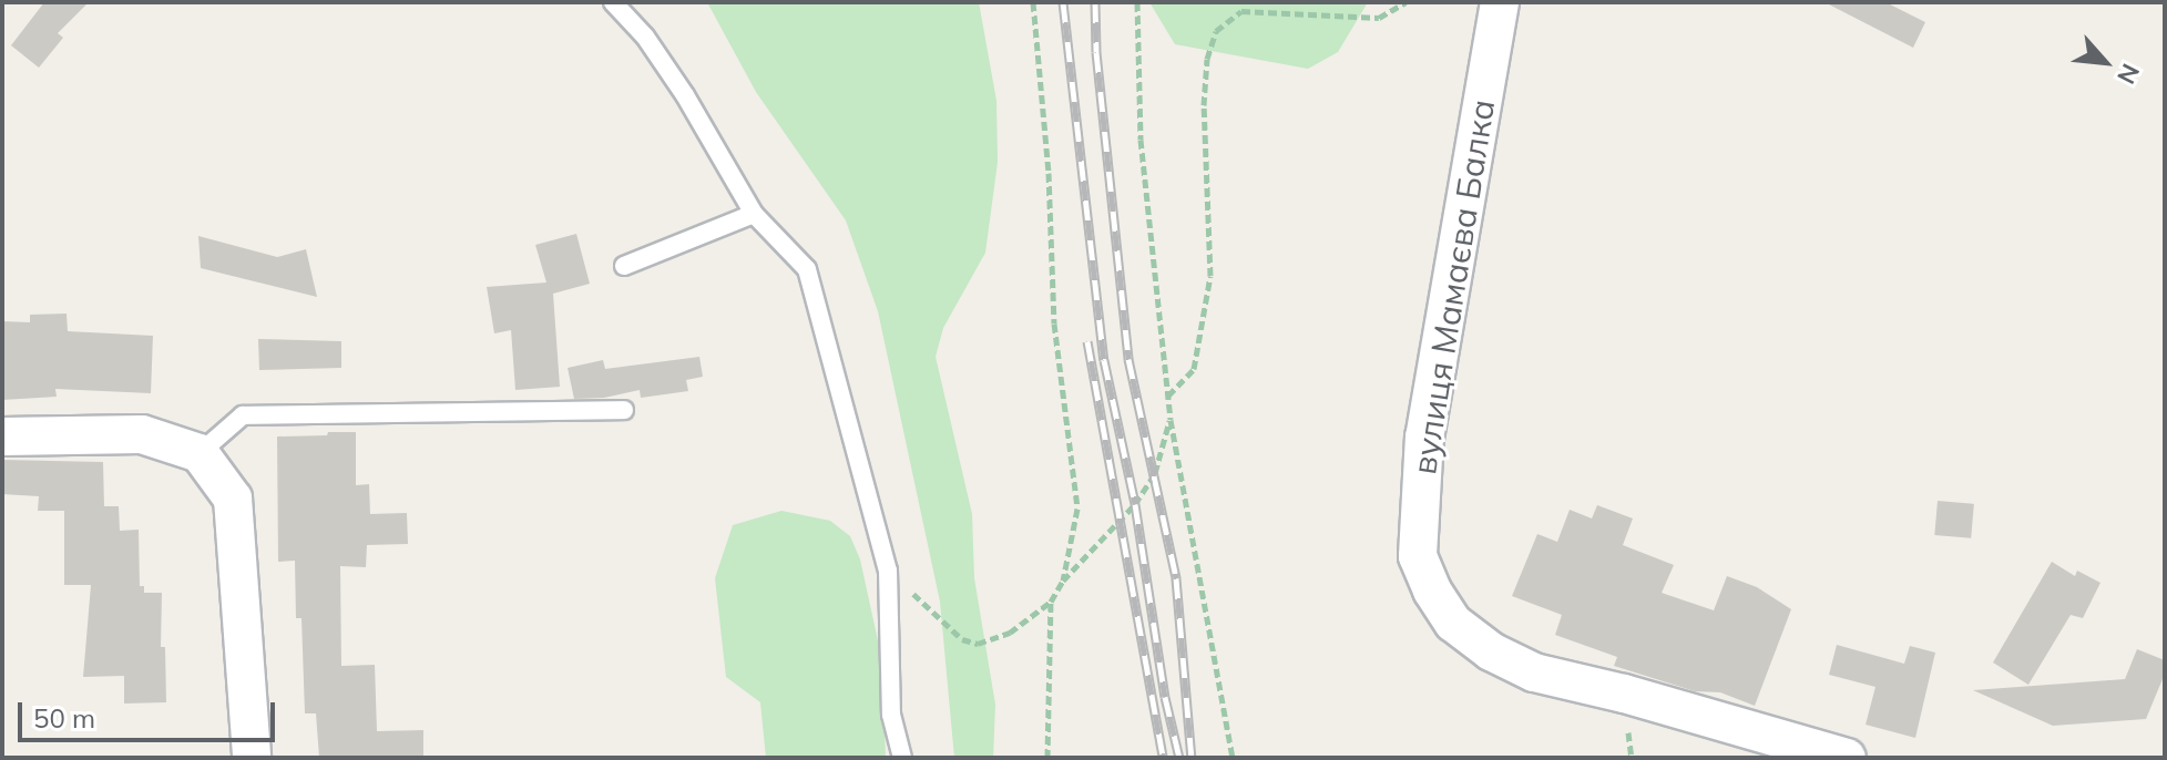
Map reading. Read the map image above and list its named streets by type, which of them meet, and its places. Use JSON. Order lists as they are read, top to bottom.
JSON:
{
  "streets": {
    "street": ["вулиця Мамаєва Балка"]
  },
  "scale_bar": "50 m",
  "north": "bottom right"
}
